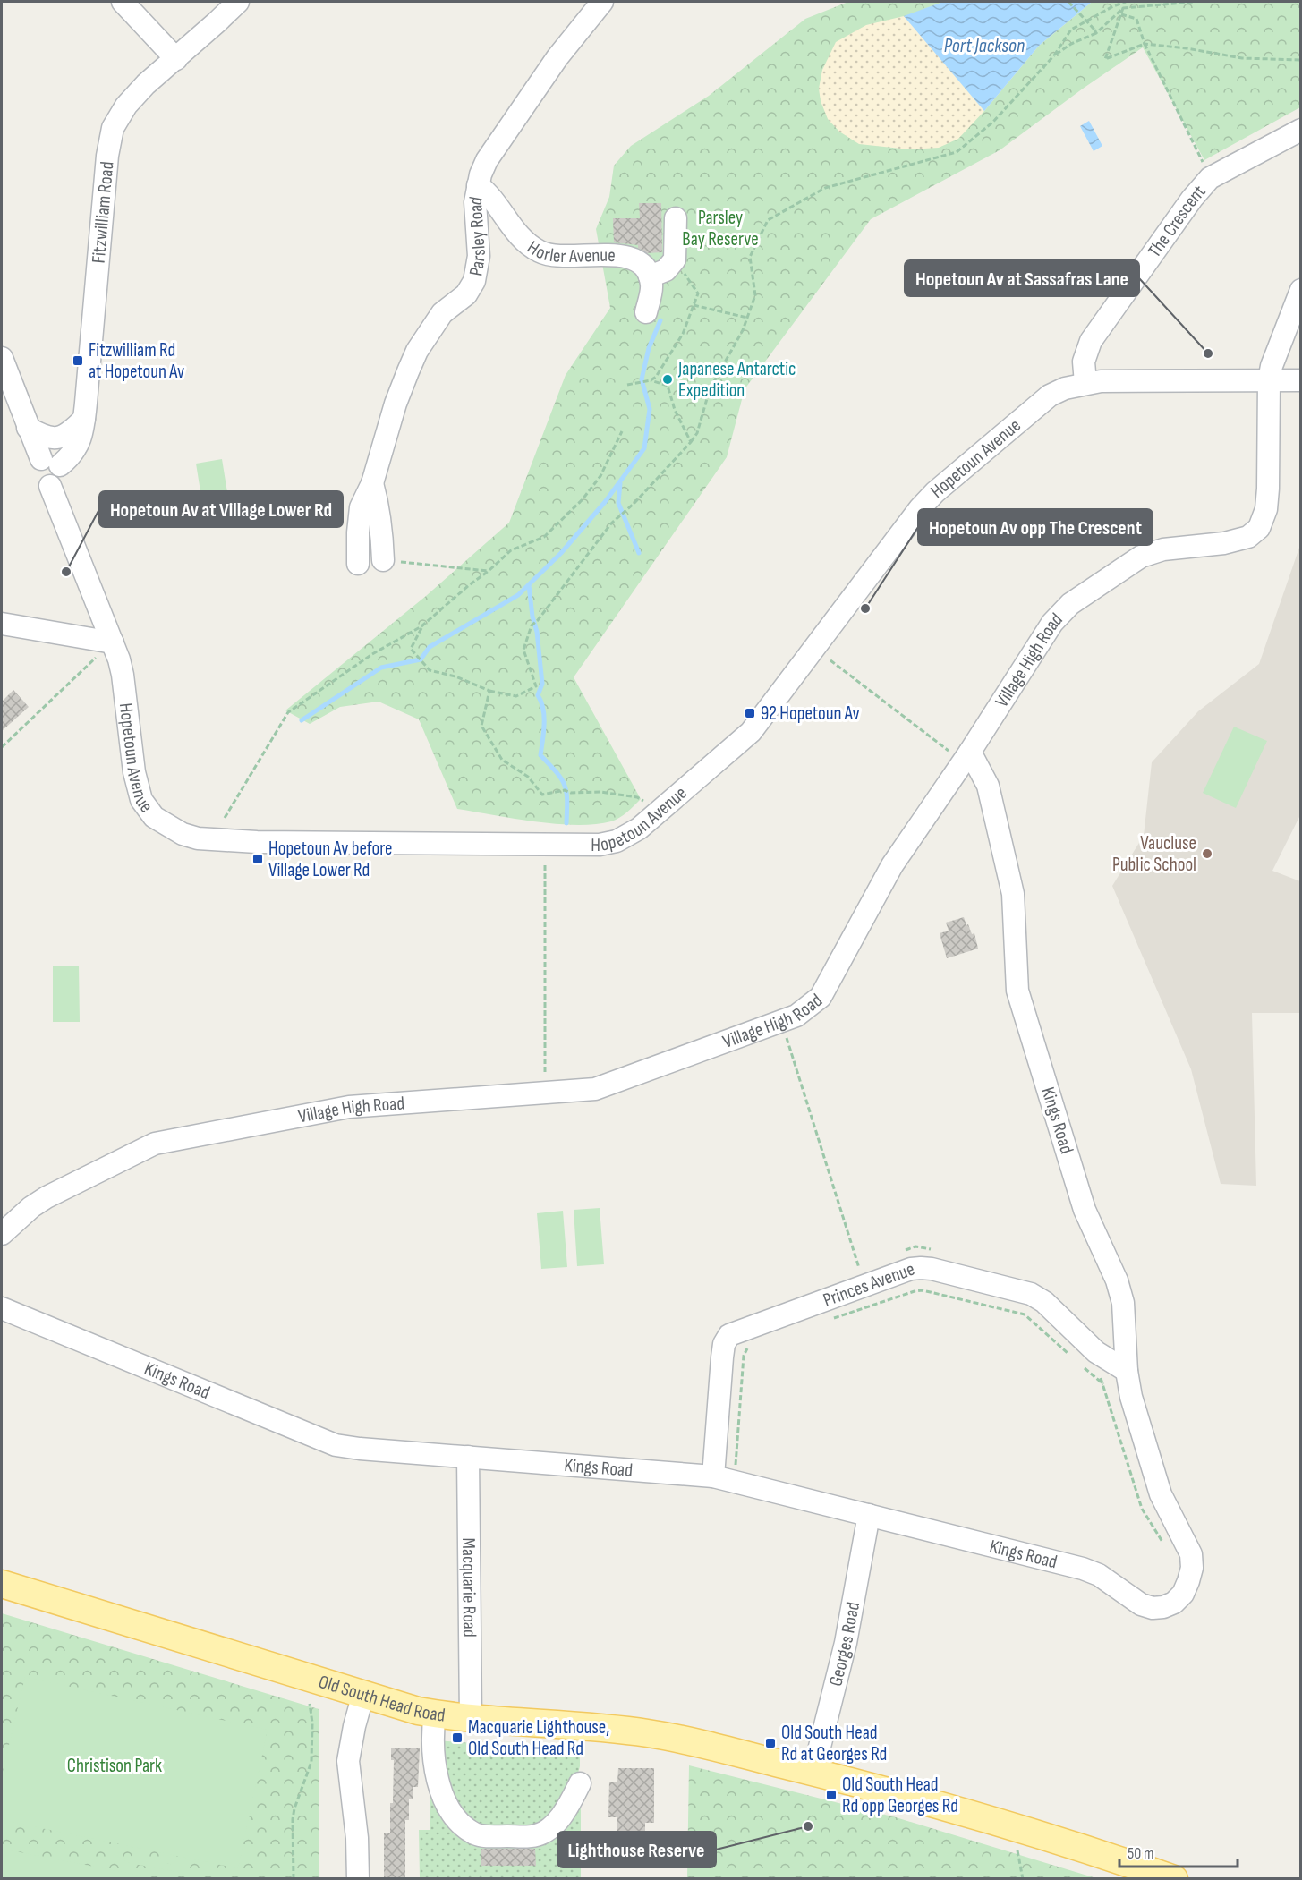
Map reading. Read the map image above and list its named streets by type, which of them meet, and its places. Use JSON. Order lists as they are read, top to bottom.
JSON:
{
  "streets": {
    "main road": ["Old South Head Road"],
    "street": [
      "Fitzwilliam Road",
      "The Crescent",
      "Parsley Road",
      "Horler Avenue",
      "Hopetoun Avenue",
      "Village High Road",
      "Kings Road",
      "Princes Avenue",
      "Macquarie Road",
      "Georges Road"
    ]
  },
  "crossings": [
    ["Fitzwilliam Road", "Hopetoun Avenue"],
    ["The Crescent", "Hopetoun Avenue"],
    ["Parsley Road", "Horler Avenue"],
    ["Hopetoun Avenue", "Village High Road"],
    ["Village High Road", "Kings Road"],
    ["Kings Road", "Princes Avenue"],
    ["Kings Road", "Macquarie Road"],
    ["Kings Road", "Georges Road"],
    ["Macquarie Road", "Old South Head Road"],
    ["Georges Road", "Old South Head Road"]
  ],
  "water": ["Port Jackson"],
  "parks": ["Parsley Bay Reserve", "Christison Park"],
  "places": {
    "other": [
      "Hopetoun Av at Sassafras Lane",
      "Japanese Antarctic Expedition",
      "Hopetoun Av at Village Lower Rd",
      "Hopetoun Av opp The Crescent",
      "Vaucluse Public School",
      "Lighthouse Reserve"
    ],
    "transit": [
      "Fitzwilliam Rd at Hopetoun Av",
      "92 Hopetoun Av",
      "Hopetoun Av before Village Lower Rd",
      "Macquarie Lighthouse, Old South Head Rd",
      "Old South Head Rd at Georges Rd",
      "Old South Head Rd opp Georges Rd"
    ]
  },
  "scale_bar": "50 m"
}
